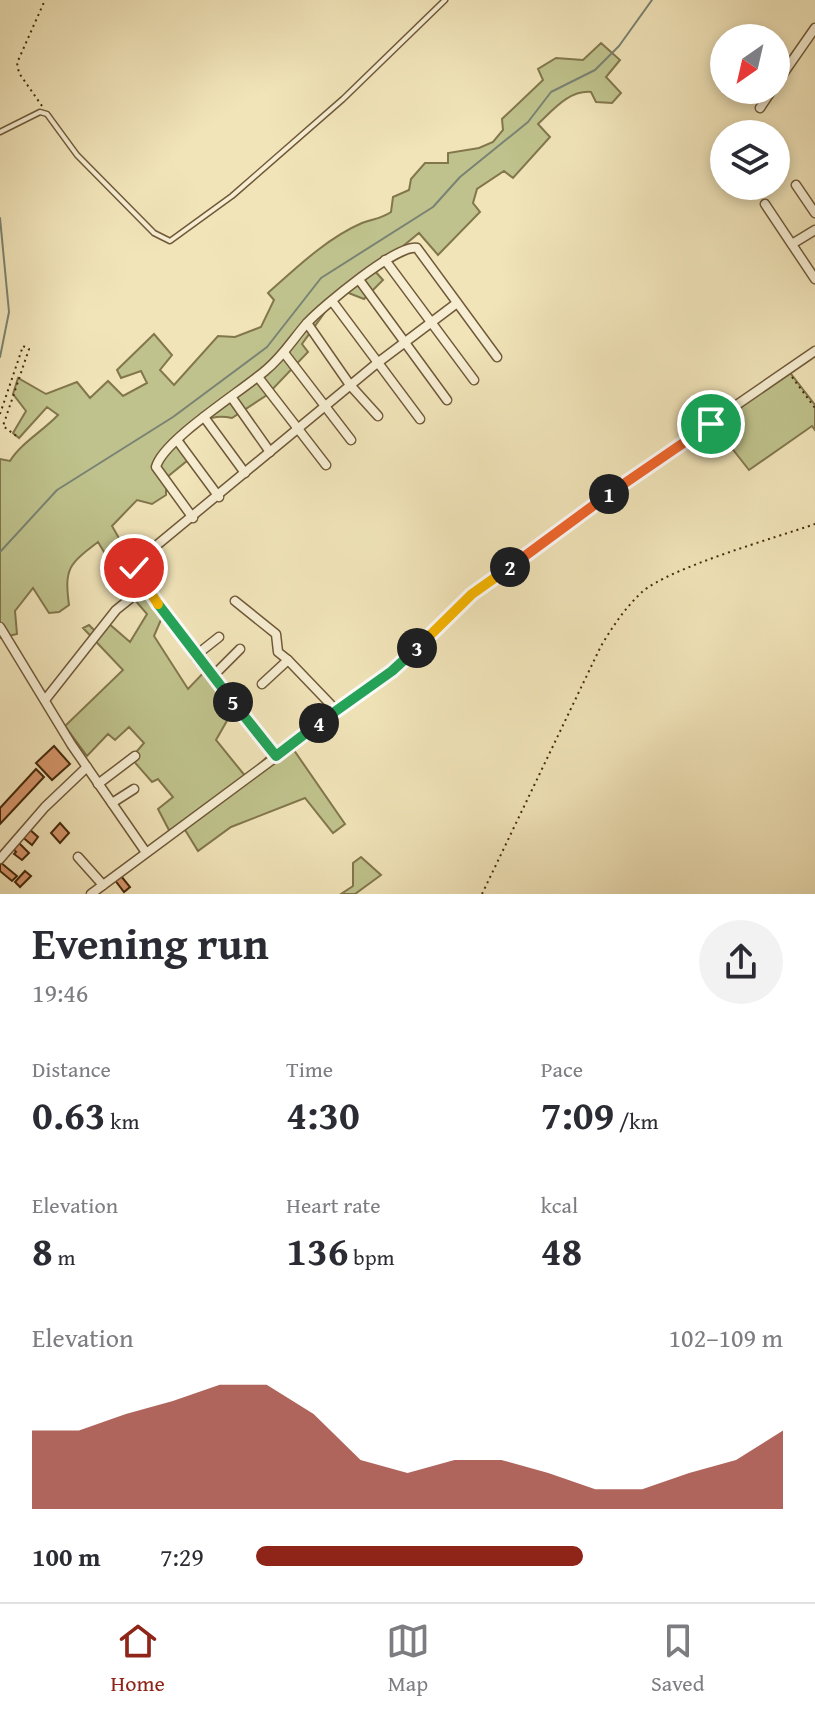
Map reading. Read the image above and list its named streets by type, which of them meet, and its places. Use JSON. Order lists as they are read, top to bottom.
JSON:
{
  "north": "bottom left",
  "page": {
    "pins": [
      "1",
      "2",
      "3",
      "5",
      "4"
    ],
    "heading": ["Evening run", "19:46"],
    "stats": [
      ["Distance", "0.63 km"],
      ["Time", "4:30"],
      ["Pace", "7:09 /km"],
      ["Elevation", "8 m"],
      ["Heart rate", "136 bpm"],
      ["kcal", "48"]
    ],
    "chart": ["Elevation", "102–109 m"],
    "list": [
      {
        "name": "100 m",
        "note": "7:29"
      }
    ],
    "tabs": ["Home", "Map", "Saved"]
  }
}
